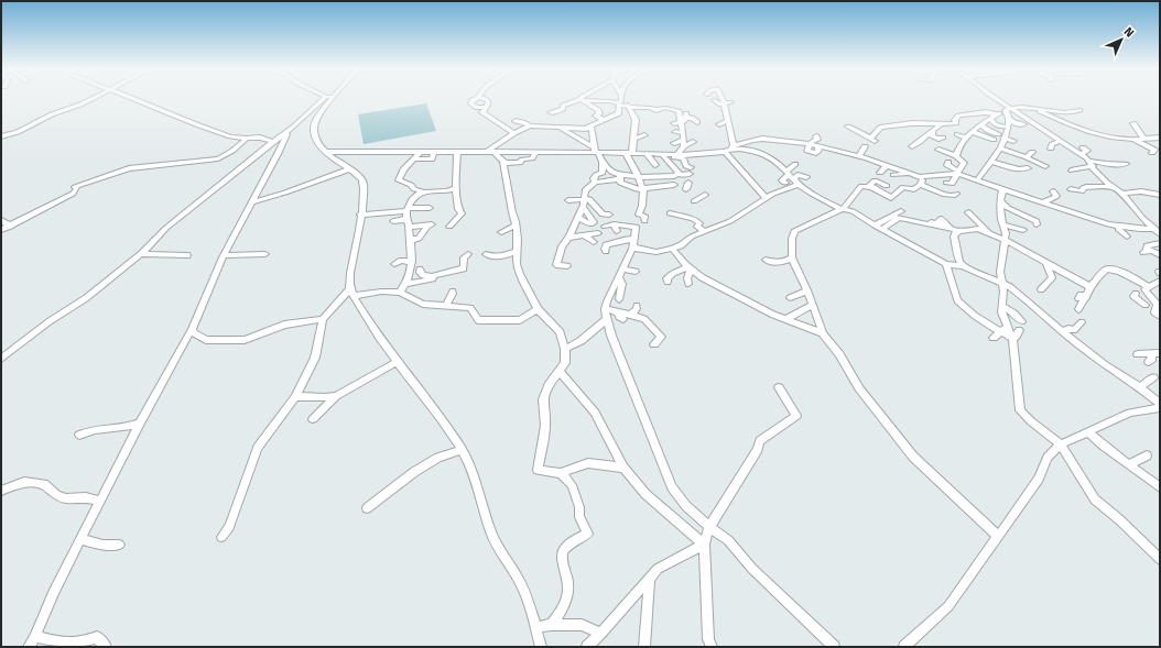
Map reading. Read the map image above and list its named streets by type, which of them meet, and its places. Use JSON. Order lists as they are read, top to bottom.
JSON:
{
  "north": "top right"
}
